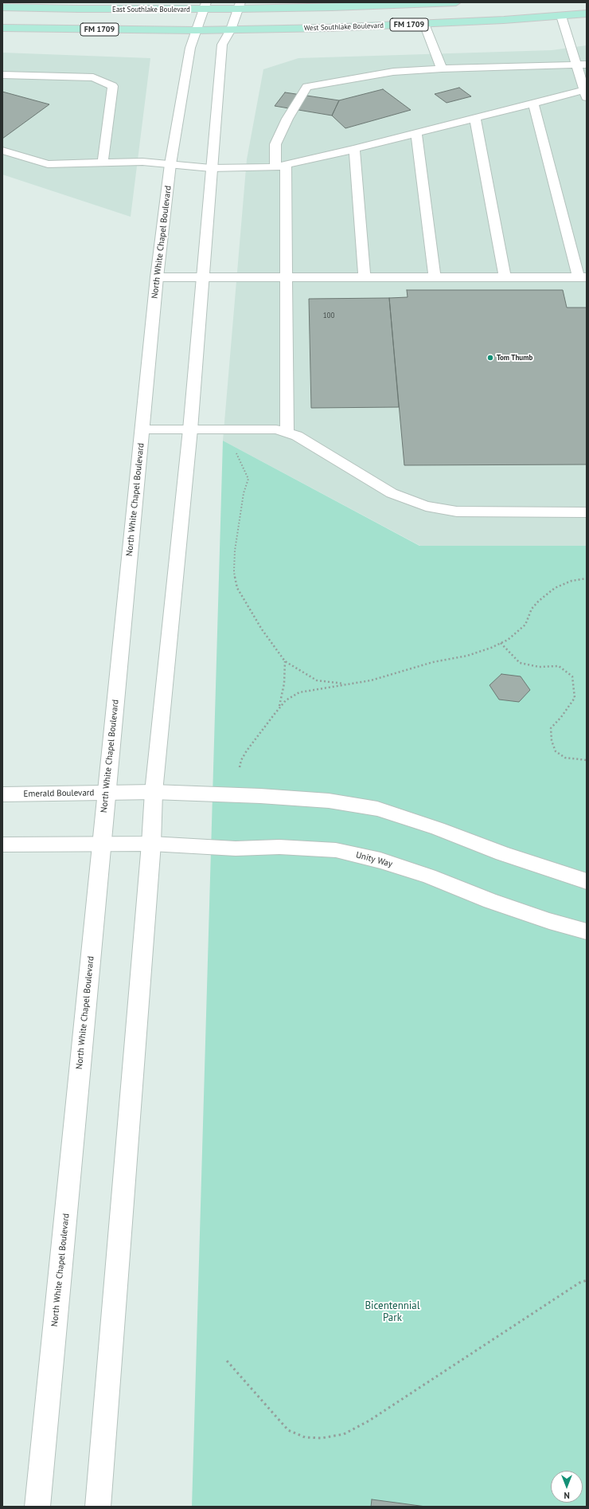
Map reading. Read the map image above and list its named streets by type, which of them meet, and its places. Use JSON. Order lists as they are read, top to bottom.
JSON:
{
  "streets": {
    "main road": [
      "East Southlake Boulevard",
      "FM 1709",
      "West Southlake Boulevard",
      "North White Chapel Boulevard",
      "Emerald Boulevard",
      "Unity Way"
    ]
  },
  "crossings": [
    ["East Southlake Boulevard", "FM 1709"],
    ["East Southlake Boulevard", "North White Chapel Boulevard"],
    ["FM 1709", "West Southlake Boulevard"],
    ["FM 1709", "North White Chapel Boulevard"],
    ["West Southlake Boulevard", "North White Chapel Boulevard"],
    ["North White Chapel Boulevard", "Emerald Boulevard"]
  ],
  "parks": ["Bicentennial Park"],
  "places": ["Tom Thumb"],
  "house_numbers": ["100"],
  "north": "bottom"
}
